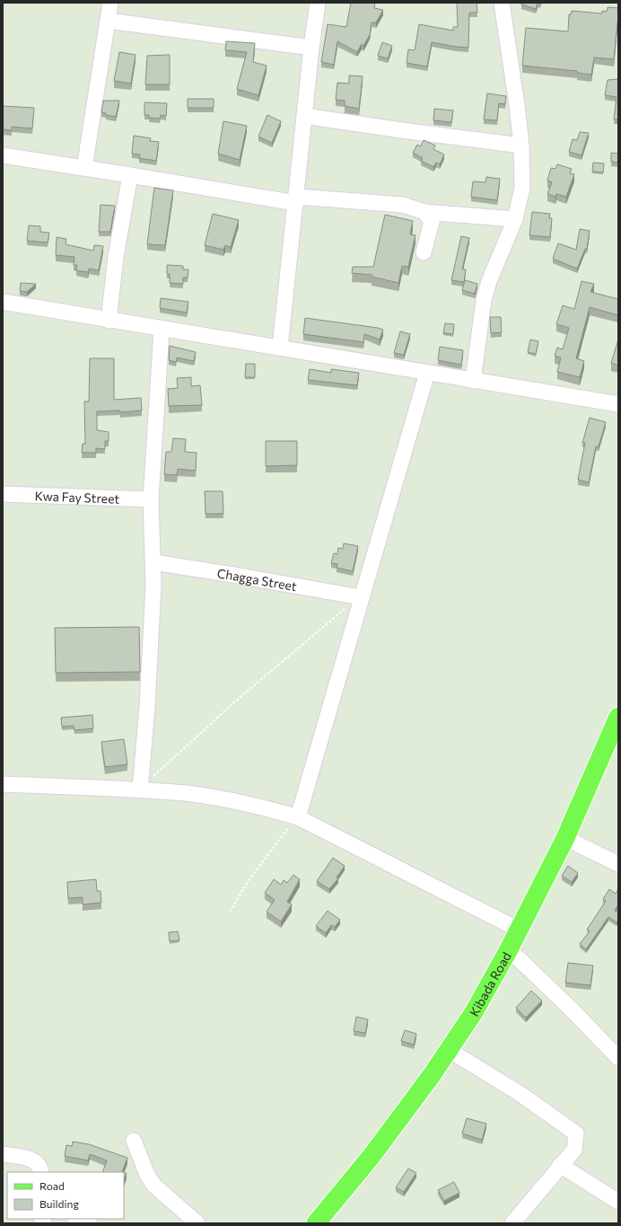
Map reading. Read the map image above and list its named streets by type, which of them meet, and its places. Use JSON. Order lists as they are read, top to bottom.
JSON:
{
  "streets": {
    "main road": ["Kibada Road"],
    "street": ["Kwa Fay Street", "Chagga Street"]
  },
  "legend": ["Road", "Building"]
}
